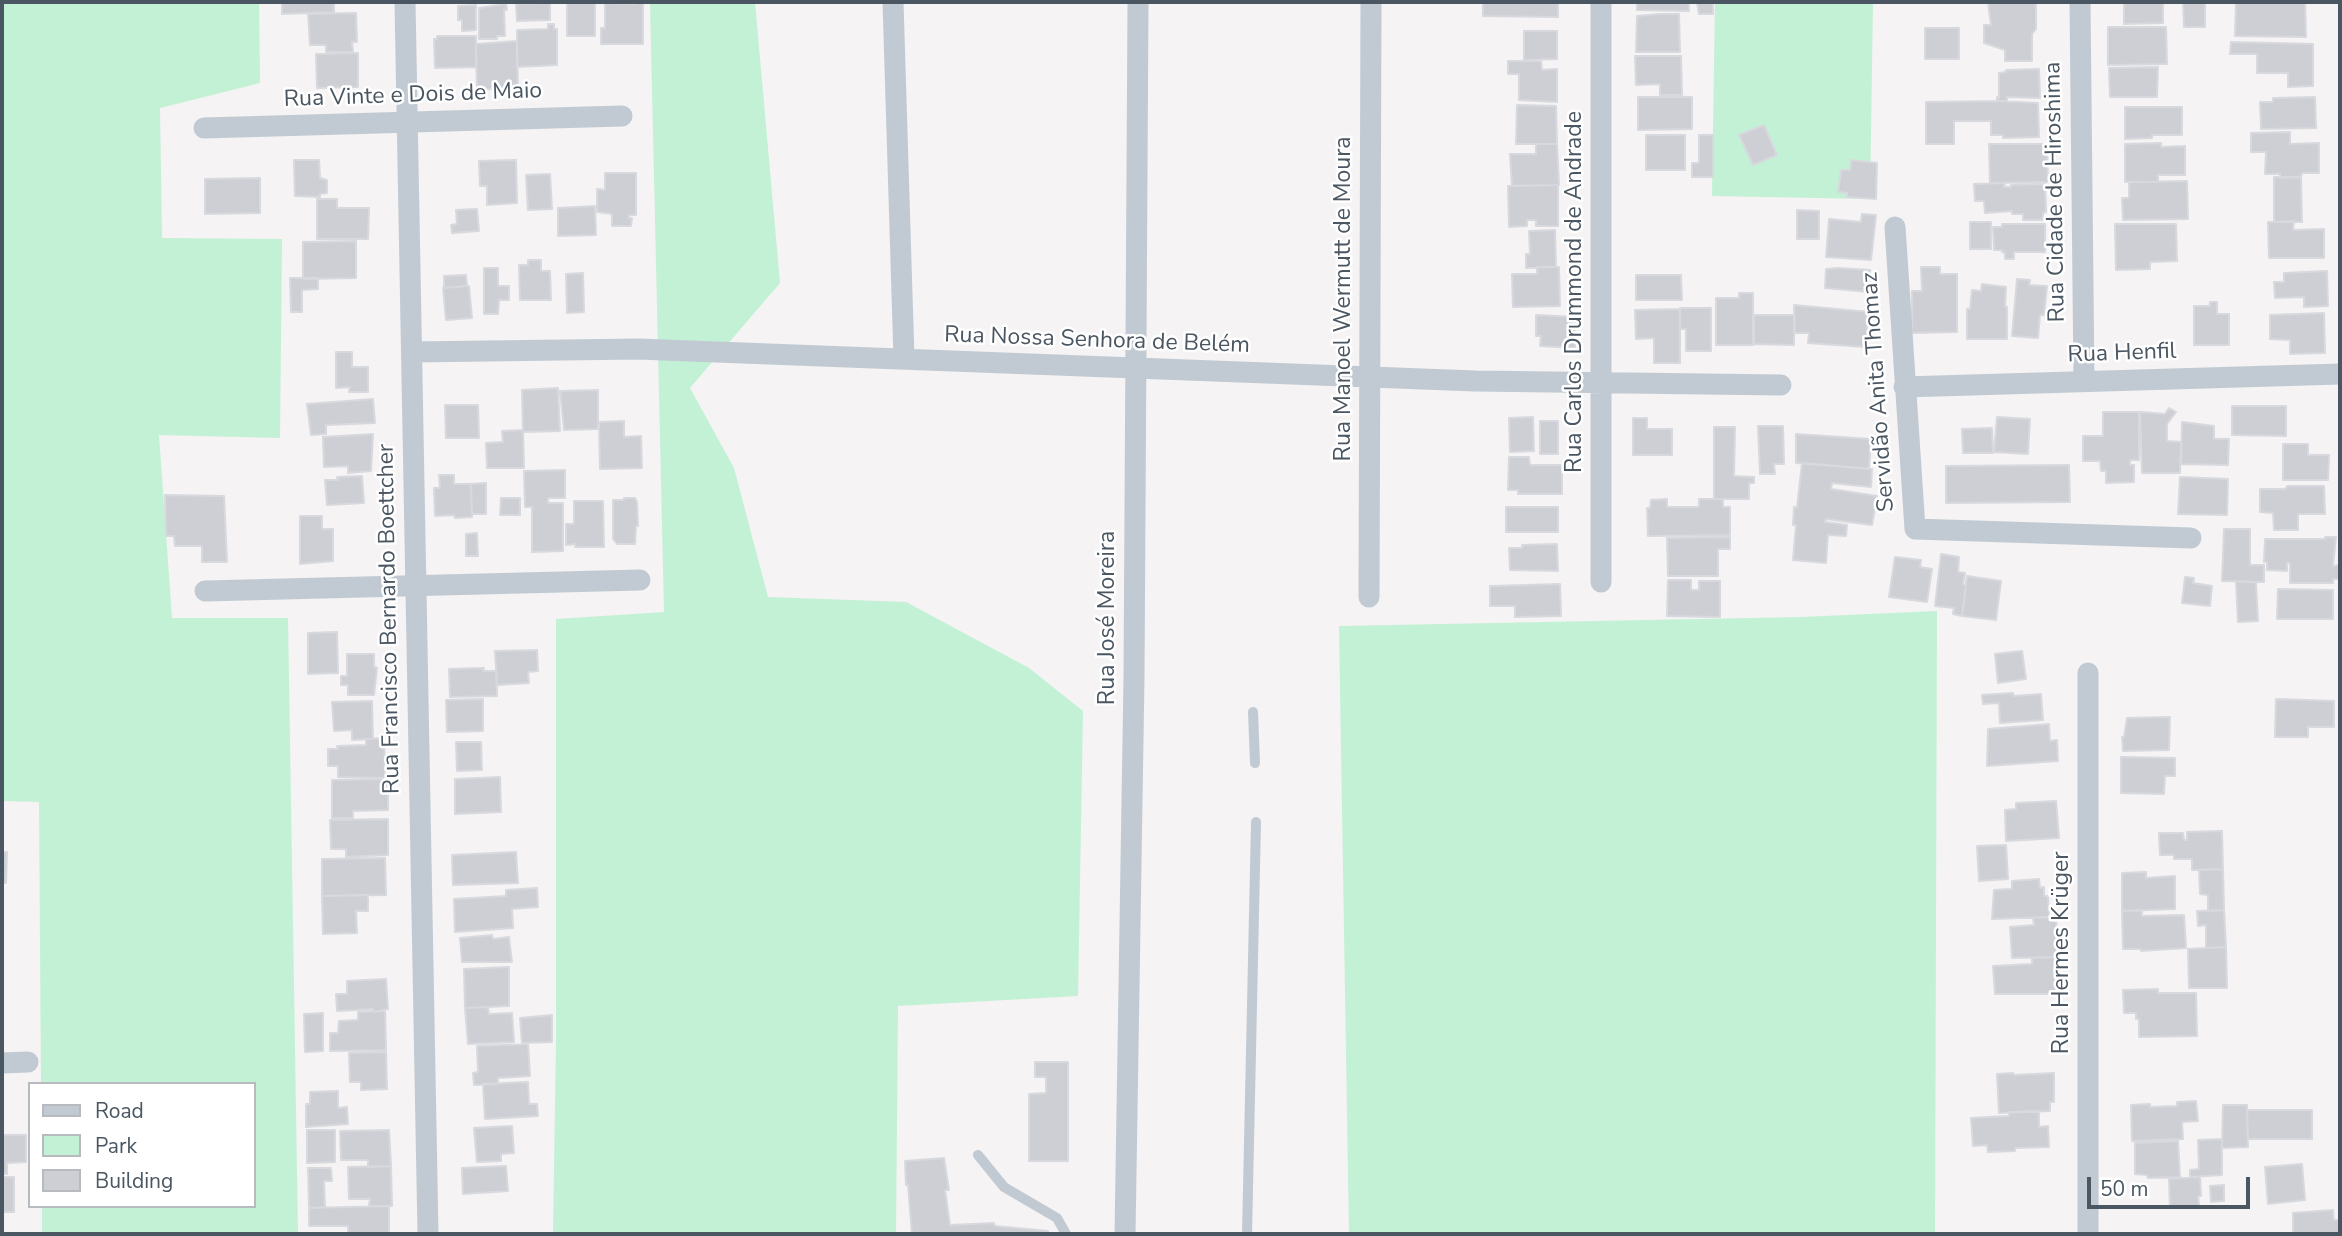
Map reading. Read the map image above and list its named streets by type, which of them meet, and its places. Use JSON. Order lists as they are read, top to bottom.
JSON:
{
  "streets": {
    "street": [
      "Rua Vinte e Dois de Maio",
      "Rua Cidade de Hiroshima",
      "Rua Carlos Drummond de Andrade",
      "Rua Manoel Wermutt de Moura",
      "Rua Nossa Senhora de Belém",
      "Rua Henfil",
      "Servidão Anita Thomaz",
      "Rua José Moreira",
      "Rua Francisco Bernardo Boettcher",
      "Rua Hermes Krüger"
    ]
  },
  "crossings": [
    ["Rua Vinte e Dois de Maio", "Rua Francisco Bernardo Boettcher"],
    ["Rua Cidade de Hiroshima", "Rua Henfil"],
    ["Rua Carlos Drummond de Andrade", "Rua Nossa Senhora de Belém"],
    ["Rua Manoel Wermutt de Moura", "Rua Nossa Senhora de Belém"],
    ["Rua Nossa Senhora de Belém", "Rua José Moreira"],
    ["Rua Nossa Senhora de Belém", "Rua Francisco Bernardo Boettcher"],
    ["Rua Henfil", "Servidão Anita Thomaz"]
  ],
  "legend": ["Road", "Park", "Building"],
  "scale_bar": "50 m"
}
